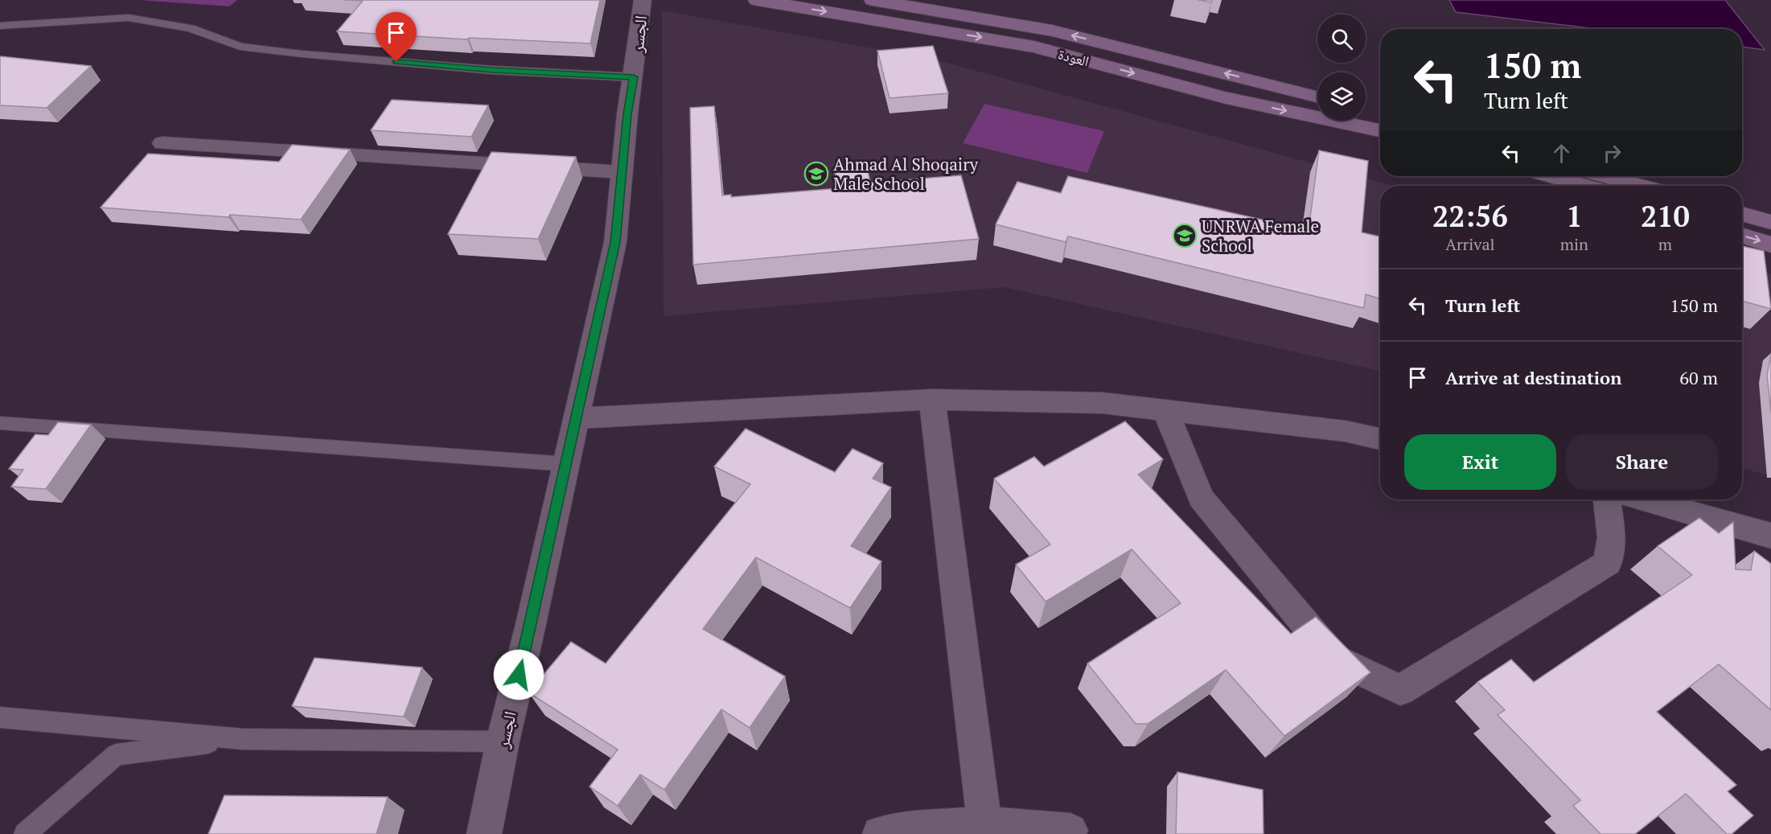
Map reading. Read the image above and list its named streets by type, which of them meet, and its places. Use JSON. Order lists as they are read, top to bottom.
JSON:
{
  "streets": {
    "main road": ["العودة"],
    "street": ["الجسر"]
  },
  "places": {
    "school or university": ["Ahmad Al Shoqairy Male School", "UNRWA Female School"]
  },
  "page": {
    "turn": ["150 m", "Turn left"],
    "eta": [
      "22:56",
      "Arrival",
      "1",
      "min",
      "210",
      "m"
    ],
    "list": [
      {
        "name": "Turn left",
        "value": "150 m"
      },
      {
        "name": "Arrive at destination",
        "value": "60 m"
      }
    ],
    "buttons": ["Exit", "Share"]
  }
}
